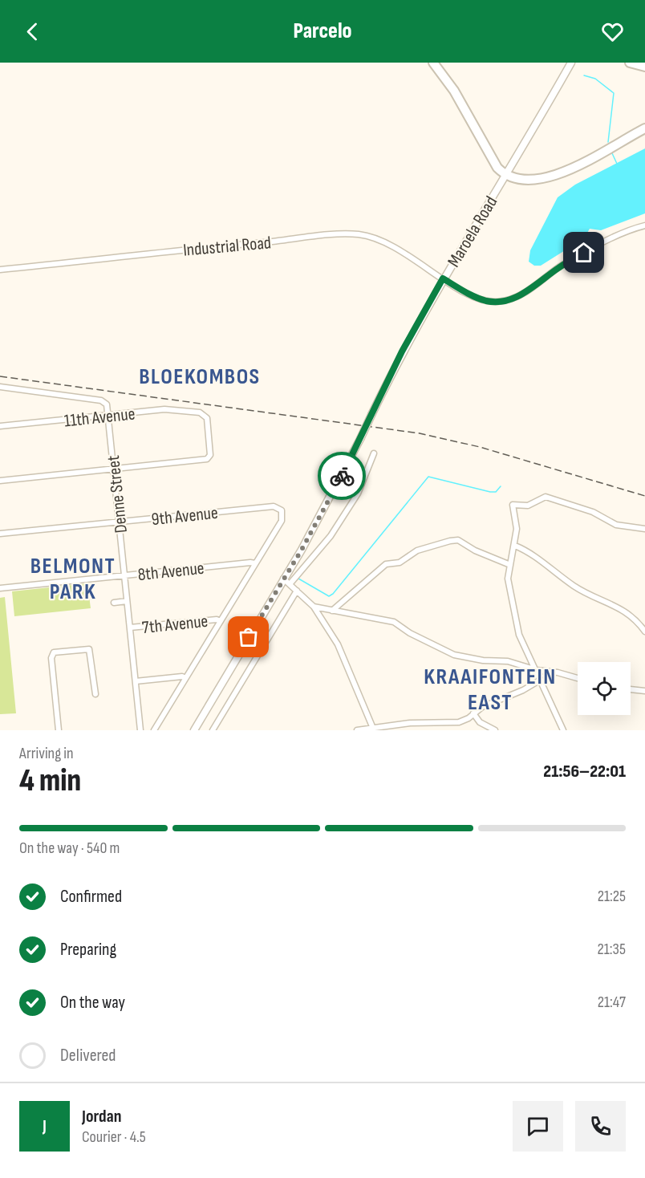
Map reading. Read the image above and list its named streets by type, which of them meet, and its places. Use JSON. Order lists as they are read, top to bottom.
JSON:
{
  "streets": {
    "street": [
      "Maroela Road",
      "Industrial Road",
      "11th Avenue",
      "Denne Street",
      "9th Avenue",
      "8th Avenue",
      "7th Avenue"
    ]
  },
  "crossings": [
    ["Maroela Road", "Industrial Road"],
    ["11th Avenue", "Denne Street"],
    ["Denne Street", "9th Avenue"],
    ["Denne Street", "8th Avenue"],
    ["Denne Street", "7th Avenue"],
    ["9th Avenue", "8th Avenue"]
  ],
  "districts": ["BLOEKOMBOS", "BELMONT PARK", "KRAAIFONTEIN EAST"],
  "page": {
    "header": "Parcelo",
    "heading": ["4 min", "Arriving in", "21:56–22:01"],
    "panel": ["Jordan", "Courier · 4.5"],
    "bar": "On the way · 540 m",
    "list": [
      ["Confirmed", "21:25"],
      ["Preparing", "21:35"],
      ["On the way", "21:47"],
      "Delivered"
    ],
    "round": "J"
  }
}
